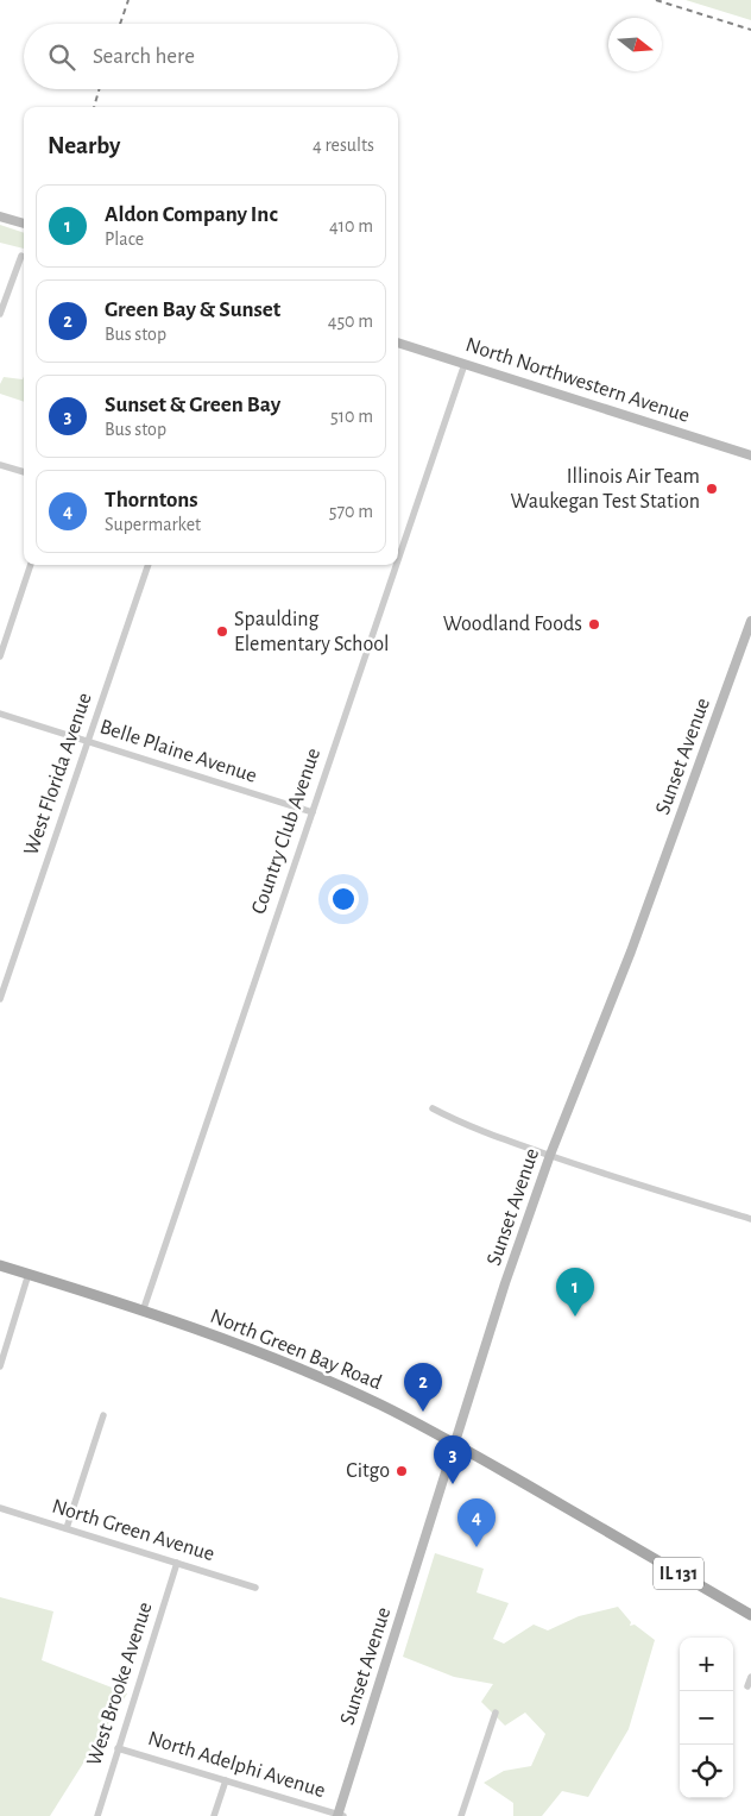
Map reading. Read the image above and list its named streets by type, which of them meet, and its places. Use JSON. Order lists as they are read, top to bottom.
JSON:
{
  "streets": {
    "main road": ["North Green Bay Road", "IL 131"],
    "street": [
      "North Northwestern Avenue",
      "Belle Plaine Avenue",
      "Sunset Avenue",
      "West Florida Avenue",
      "Country Club Avenue",
      "North Green Avenue",
      "West Brooke Avenue",
      "North Adelphi Avenue"
    ]
  },
  "crossings": [
    ["North Northwestern Avenue", "Country Club Avenue"],
    ["Belle Plaine Avenue", "West Florida Avenue"],
    ["Belle Plaine Avenue", "Country Club Avenue"],
    ["Sunset Avenue", "North Green Bay Road"],
    ["Sunset Avenue", "North Adelphi Avenue"],
    ["Country Club Avenue", "North Green Bay Road"],
    ["North Green Bay Road", "IL 131"],
    ["North Green Avenue", "West Brooke Avenue"],
    ["West Brooke Avenue", "North Adelphi Avenue"]
  ],
  "places": [
    "Illinois Air Team Waukegan Test Station",
    "Woodland Foods",
    "Spaulding Elementary School",
    "Citgo"
  ],
  "north": "right",
  "page": {
    "search": "Search here",
    "heading": ["Nearby", "4 results"],
    "list": [
      {
        "mark": "1",
        "name": "Aldon Company Inc",
        "note": "Place",
        "value": "410 m"
      },
      {
        "mark": "2",
        "name": "Green Bay & Sunset",
        "note": "Bus stop",
        "value": "450 m"
      },
      {
        "mark": "3",
        "name": "Sunset & Green Bay",
        "note": "Bus stop",
        "value": "510 m"
      },
      {
        "mark": "4",
        "name": "Thorntons",
        "note": "Supermarket",
        "value": "570 m"
      }
    ],
    "pins": [
      "1",
      "2",
      "3",
      "4"
    ],
    "map_buttons": ["+", "−"]
  }
}
